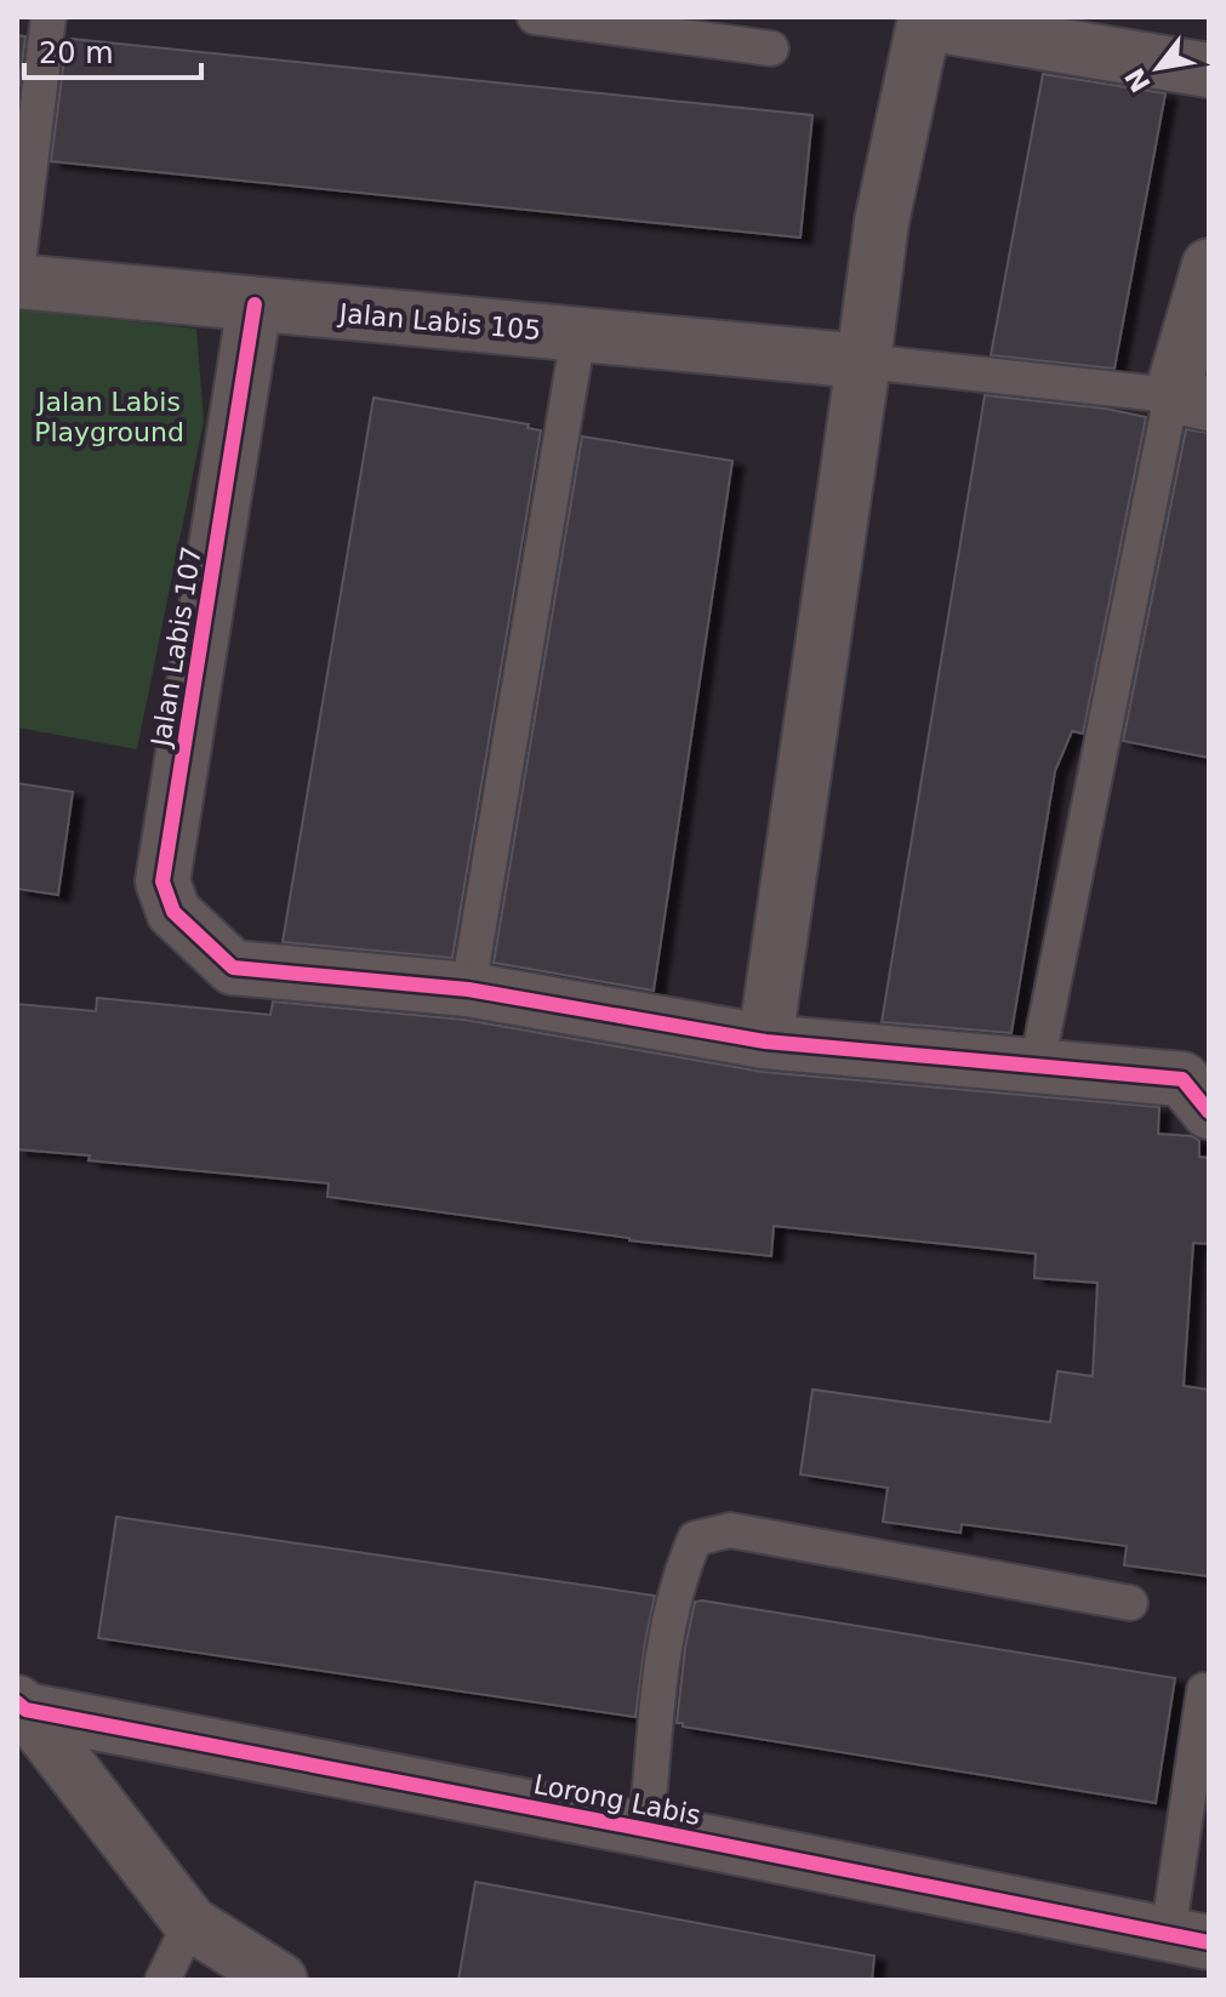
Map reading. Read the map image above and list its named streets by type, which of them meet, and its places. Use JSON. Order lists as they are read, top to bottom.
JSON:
{
  "streets": {
    "street": ["Jalan Labis 105", "Jalan Labis 107", "Lorong Labis"]
  },
  "crossings": [
    ["Jalan Labis 105", "Jalan Labis 107"]
  ],
  "parks": ["Jalan Labis Playground"],
  "scale_bar": "20 m",
  "north": "bottom left"
}
